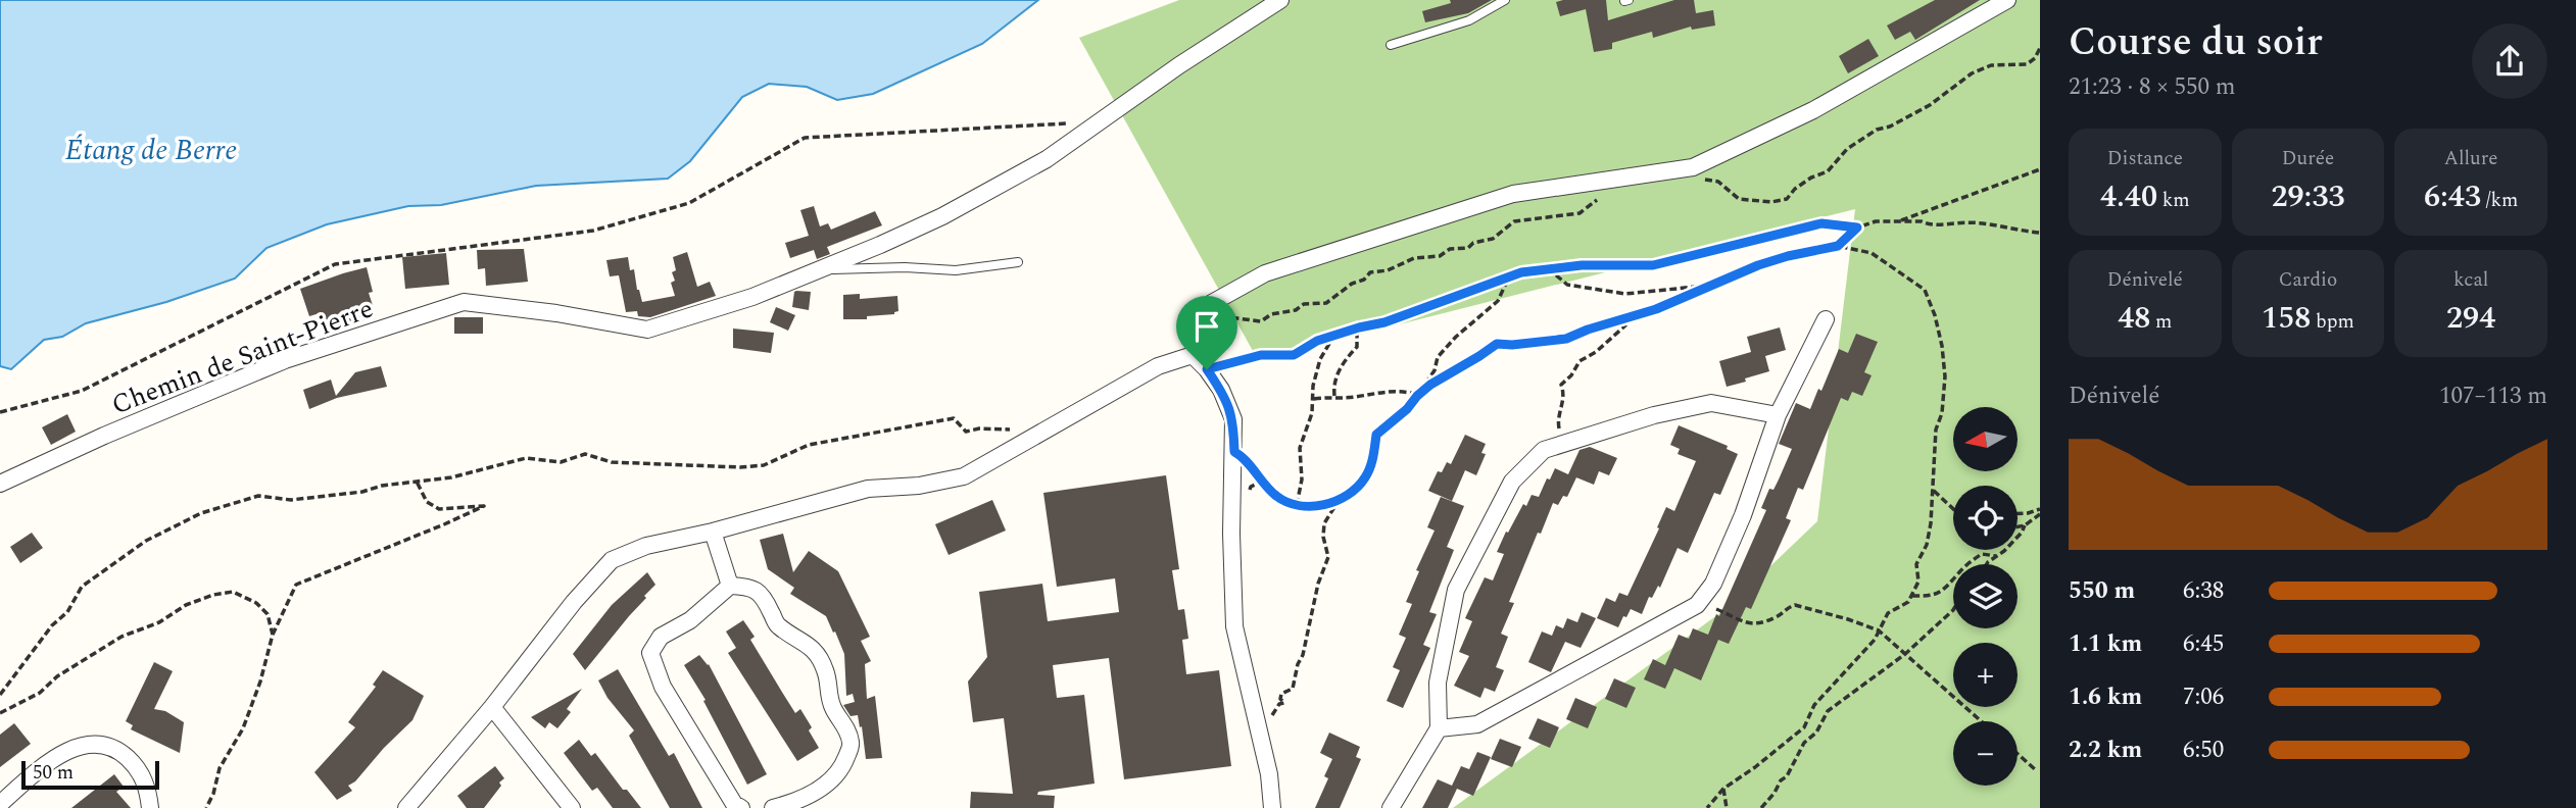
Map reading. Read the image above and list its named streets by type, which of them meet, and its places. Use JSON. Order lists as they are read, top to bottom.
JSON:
{
  "streets": {
    "street": ["Chemin de Saint-Pierre"]
  },
  "water": ["Étang de Berre"],
  "scale_bar": "50 m",
  "north": "left",
  "page": {
    "heading": ["Course du soir", "21:23 · 8 × 550 m"],
    "stats": [
      ["Distance", "4.40 km"],
      ["Durée", "29:33"],
      ["Allure", "6:43 /km"],
      ["Dénivelé", "48 m"],
      ["Cardio", "158 bpm"],
      ["kcal", "294"]
    ],
    "chart": ["Dénivelé", "107–113 m"],
    "map_buttons": ["+", "−"],
    "list": [
      {
        "name": "550 m",
        "note": "6:38"
      },
      {
        "name": "1.1 km",
        "note": "6:45"
      },
      {
        "name": "1.6 km",
        "note": "7:06"
      },
      {
        "name": "2.2 km",
        "note": "6:50"
      }
    ],
    "scale": "50 m"
  }
}
